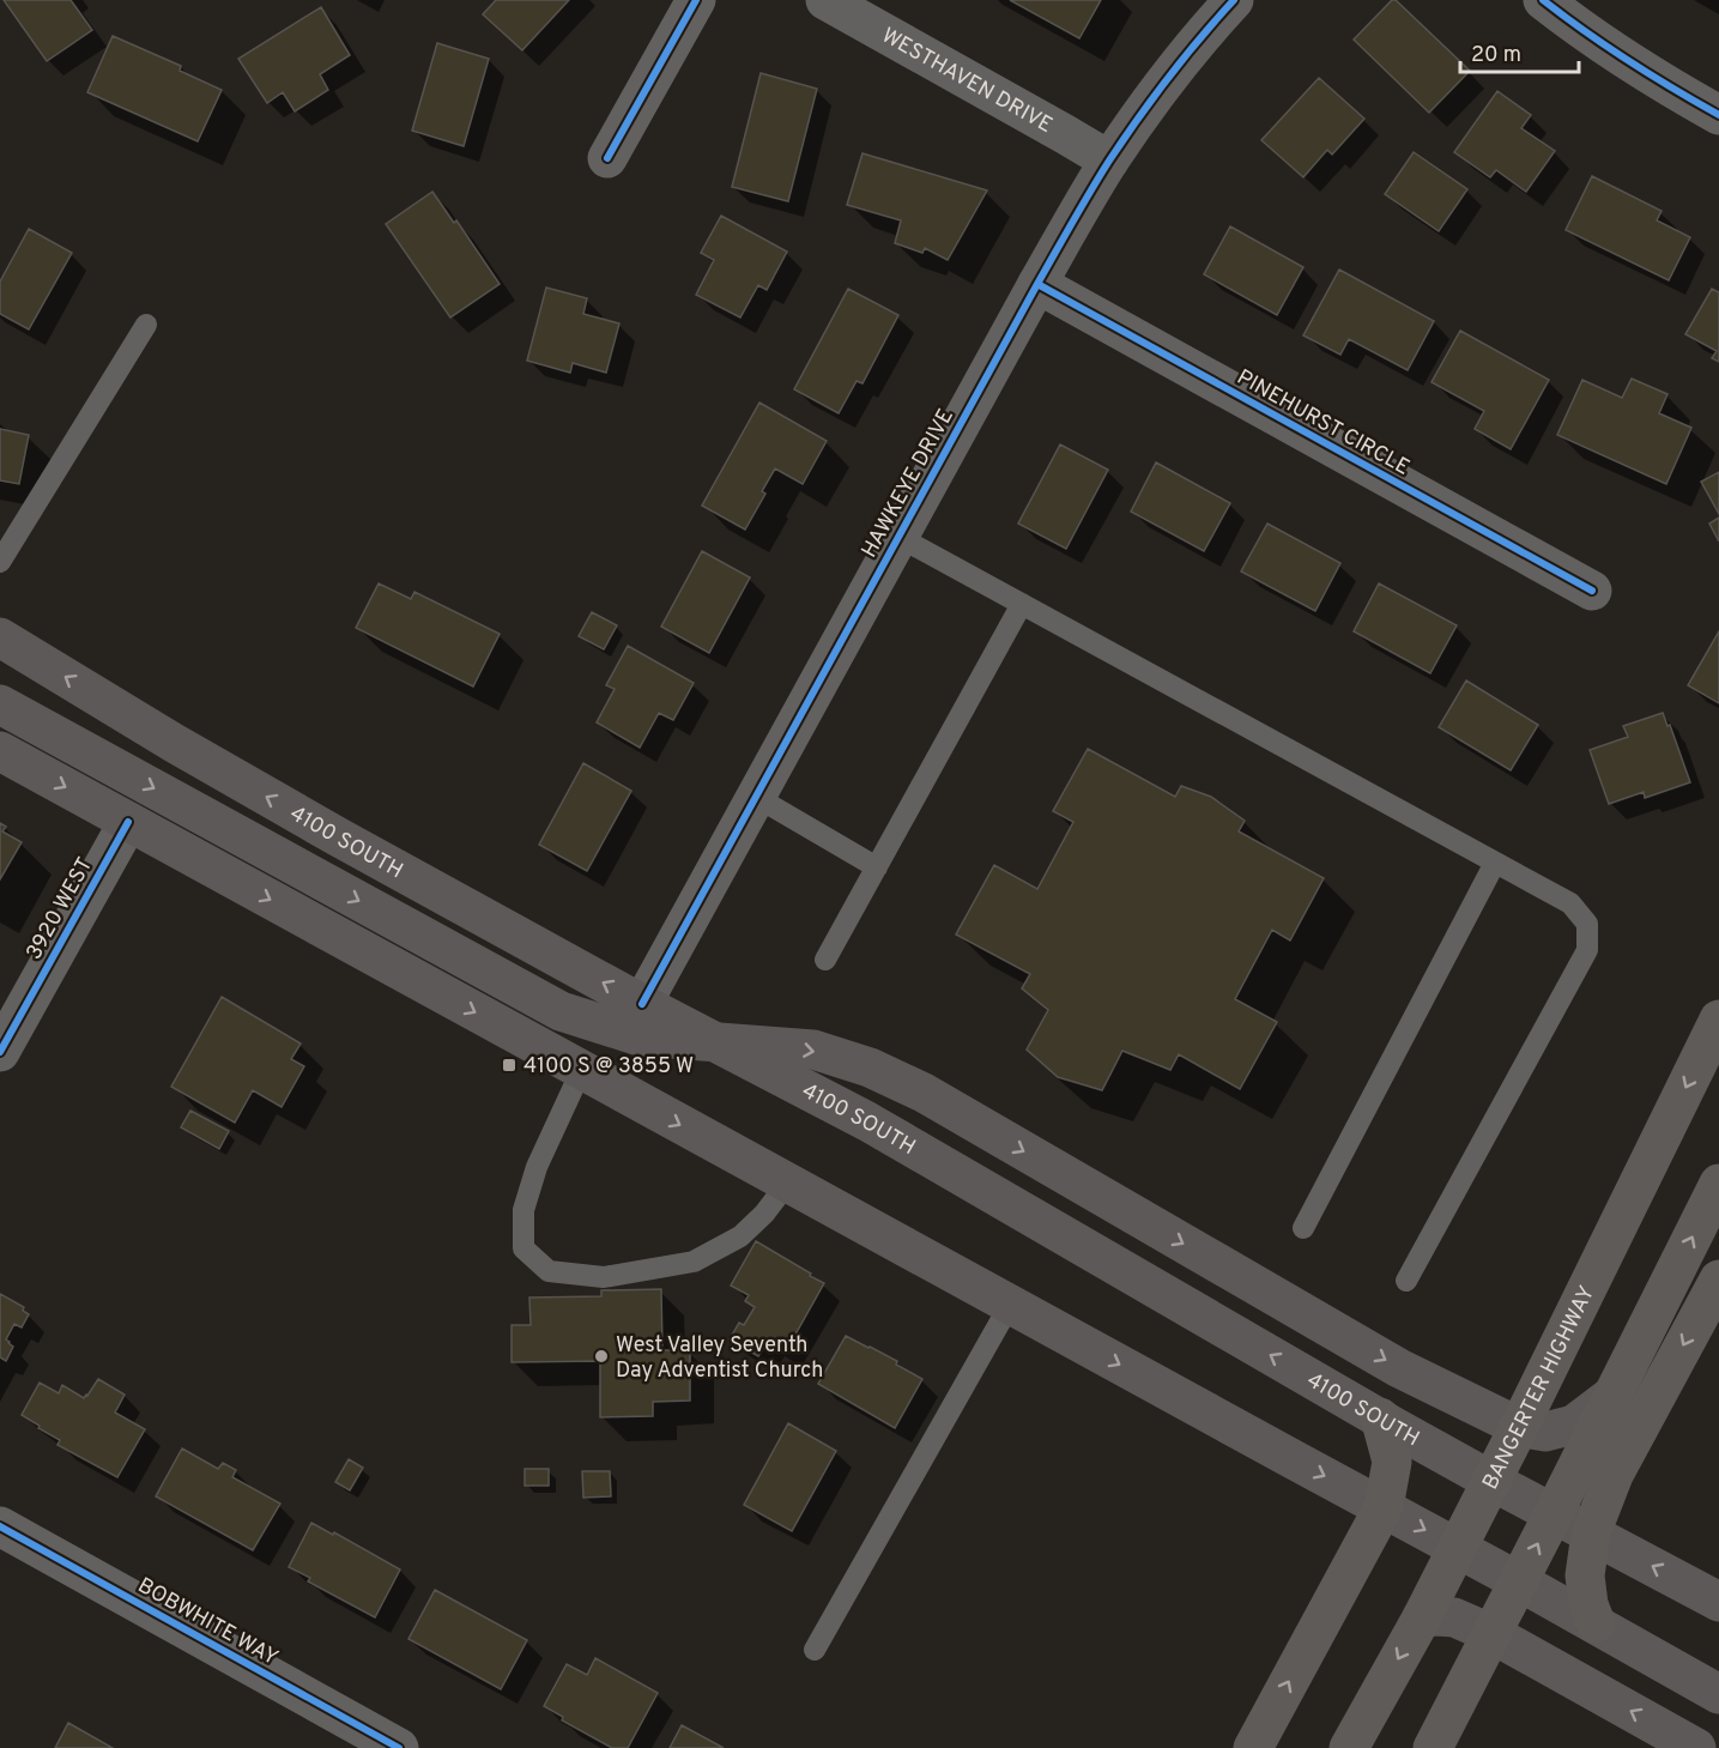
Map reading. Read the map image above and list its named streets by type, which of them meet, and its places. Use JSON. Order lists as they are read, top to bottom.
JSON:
{
  "streets": {
    "highway": ["BANGERTER HIGHWAY"],
    "main road": ["4100 SOUTH"],
    "street": [
      "WESTHAVEN DRIVE",
      "PINEHURST CIRCLE",
      "HAWKEYE DRIVE",
      "3920 WEST",
      "BOBWHITE WAY"
    ]
  },
  "crossings": [
    ["WESTHAVEN DRIVE", "HAWKEYE DRIVE"],
    ["PINEHURST CIRCLE", "HAWKEYE DRIVE"],
    ["HAWKEYE DRIVE", "4100 SOUTH"],
    ["4100 SOUTH", "BANGERTER HIGHWAY"]
  ],
  "places": {
    "transit": ["4100 S @ 3855 W"],
    "other": ["West Valley Seventh Day Adventist Church"]
  },
  "scale_bar": "20 m"
}
